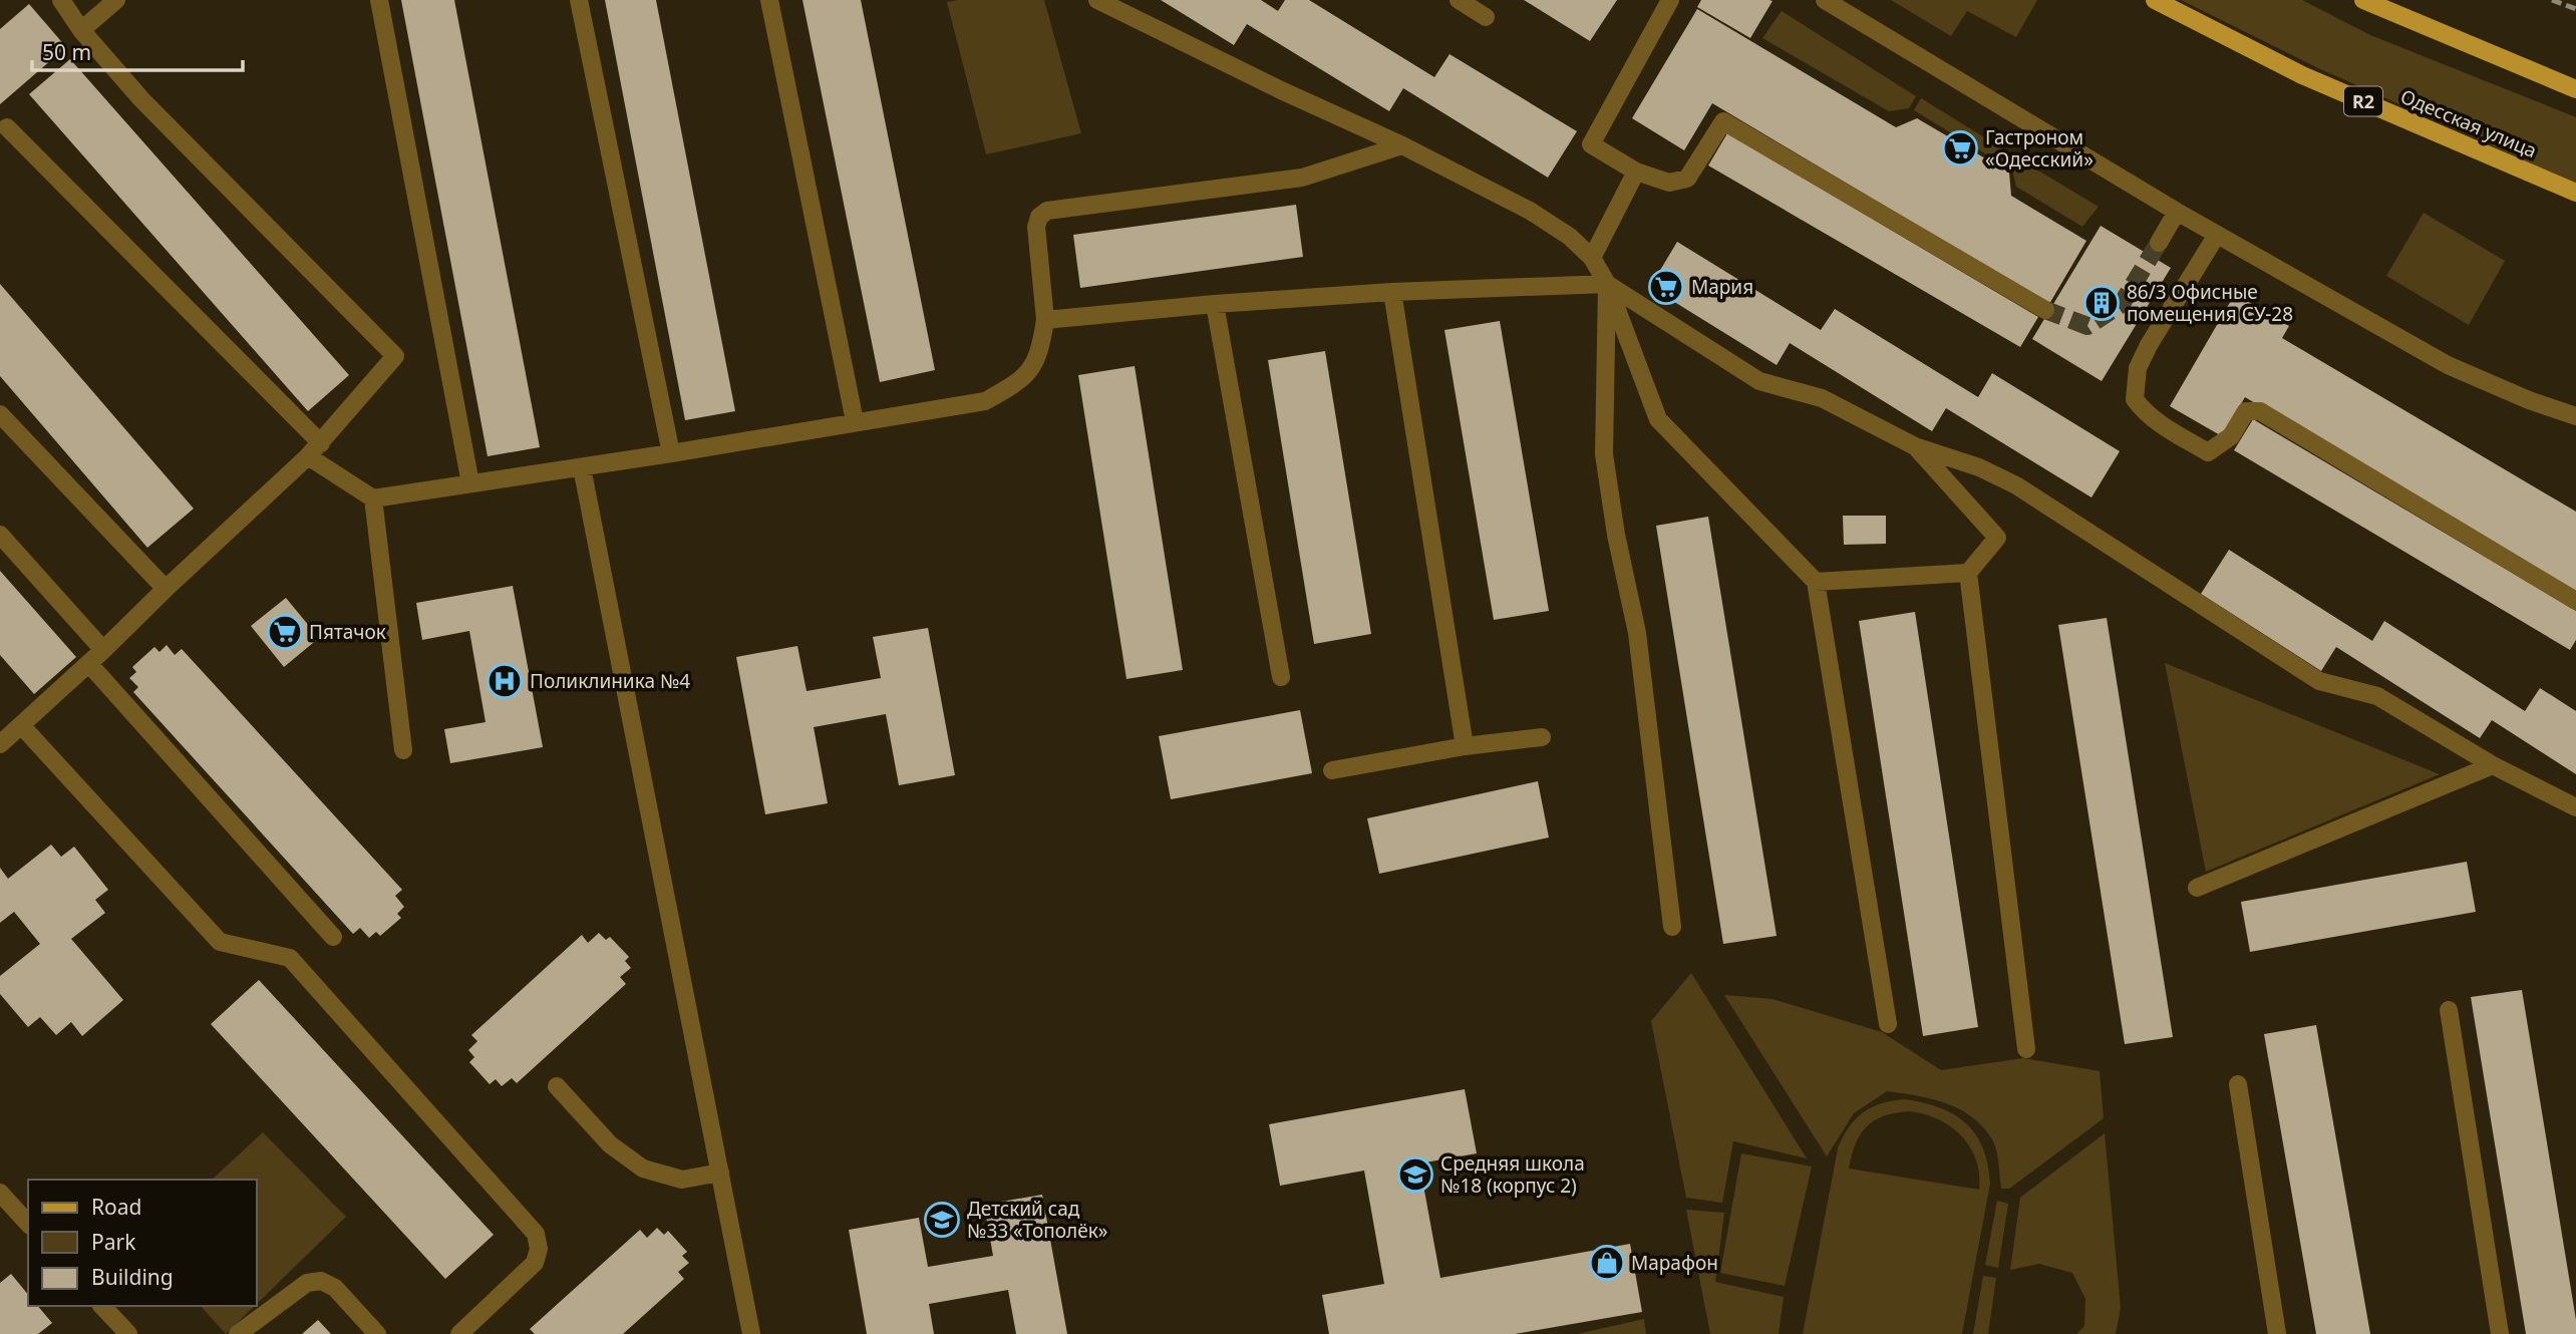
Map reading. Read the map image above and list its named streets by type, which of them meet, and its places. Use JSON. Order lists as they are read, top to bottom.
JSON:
{
  "streets": {
    "main road": ["R2", "Одесская улица"]
  },
  "places": {
    "supermarket": ["Гастроном «Одесский»", "Мария", "Пятачок"],
    "building": ["86/3 Офисные помещения СУ-28"],
    "hospital": ["Поликлиника №4"],
    "school or university": ["Средняя школа №18 (корпус 2)", "Детский сад №33 «Тополёк»"],
    "shop": ["Марафон"]
  },
  "legend": ["Road", "Park", "Building"],
  "scale_bar": "50 m"
}
